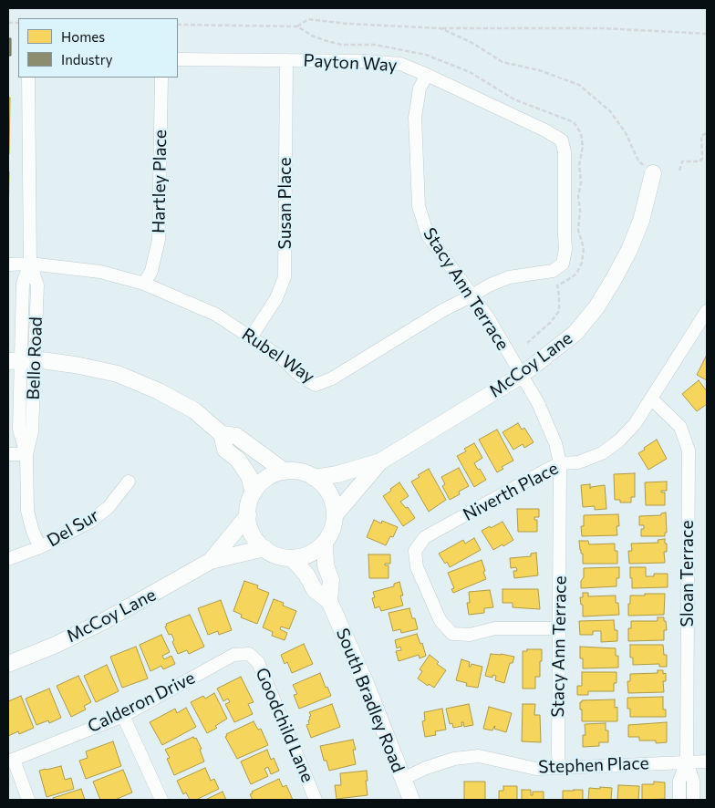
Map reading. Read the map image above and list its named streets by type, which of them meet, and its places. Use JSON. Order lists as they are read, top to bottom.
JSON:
{
  "streets": {
    "street": [
      "Payton Way",
      "Hartley Place",
      "Susan Place",
      "Stacy Ann Terrace",
      "Rubel Way",
      "Bello Road",
      "McCoy Lane",
      "Niverth Place",
      "Del Sur",
      "Sloan Terrace",
      "South Bradley Road",
      "Calderon Drive",
      "Goodchild Lane",
      "Stephen Place"
    ]
  },
  "crossings": [
    ["Payton Way", "Susan Place"],
    ["Payton Way", "Stacy Ann Terrace"],
    ["Payton Way", "Rubel Way"],
    ["Hartley Place", "Rubel Way"],
    ["Susan Place", "Rubel Way"],
    ["Stacy Ann Terrace", "Rubel Way"],
    ["Stacy Ann Terrace", "McCoy Lane"],
    ["Stacy Ann Terrace", "Niverth Place"],
    ["Stacy Ann Terrace", "Stephen Place"],
    ["Rubel Way", "Bello Road"],
    ["Bello Road", "Del Sur"],
    ["McCoy Lane", "South Bradley Road"],
    ["Niverth Place", "Sloan Terrace"],
    ["Sloan Terrace", "Stephen Place"],
    ["South Bradley Road", "Stephen Place"],
    ["Calderon Drive", "Goodchild Lane"]
  ],
  "legend": ["Homes", "Industry"]
}
